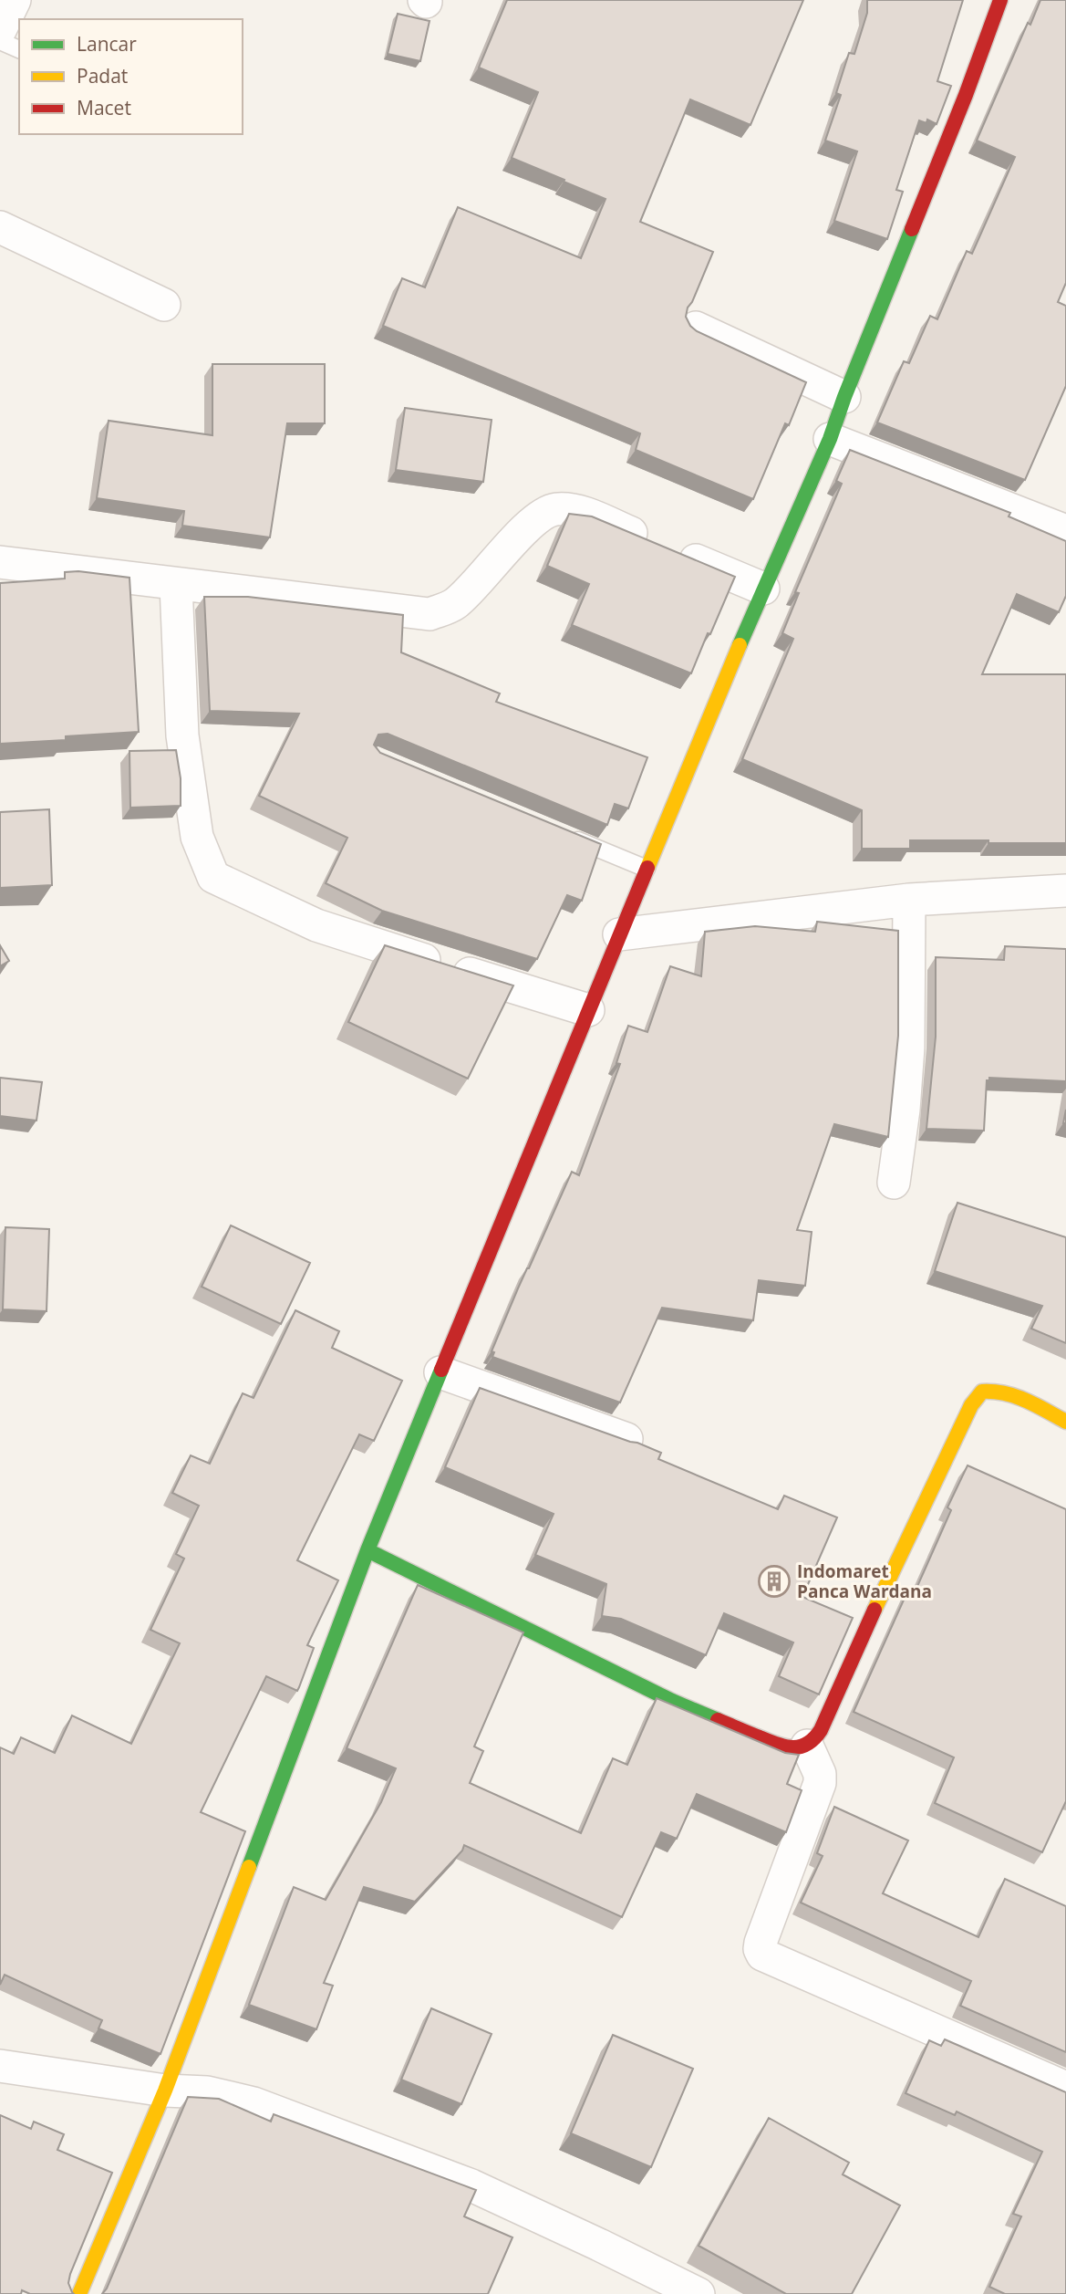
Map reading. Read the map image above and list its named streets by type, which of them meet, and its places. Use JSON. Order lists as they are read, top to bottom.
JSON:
{
  "places": {
    "building": ["Indomaret Panca Wardana"]
  },
  "legend": ["Lancar", "Padat", "Macet"]
}
